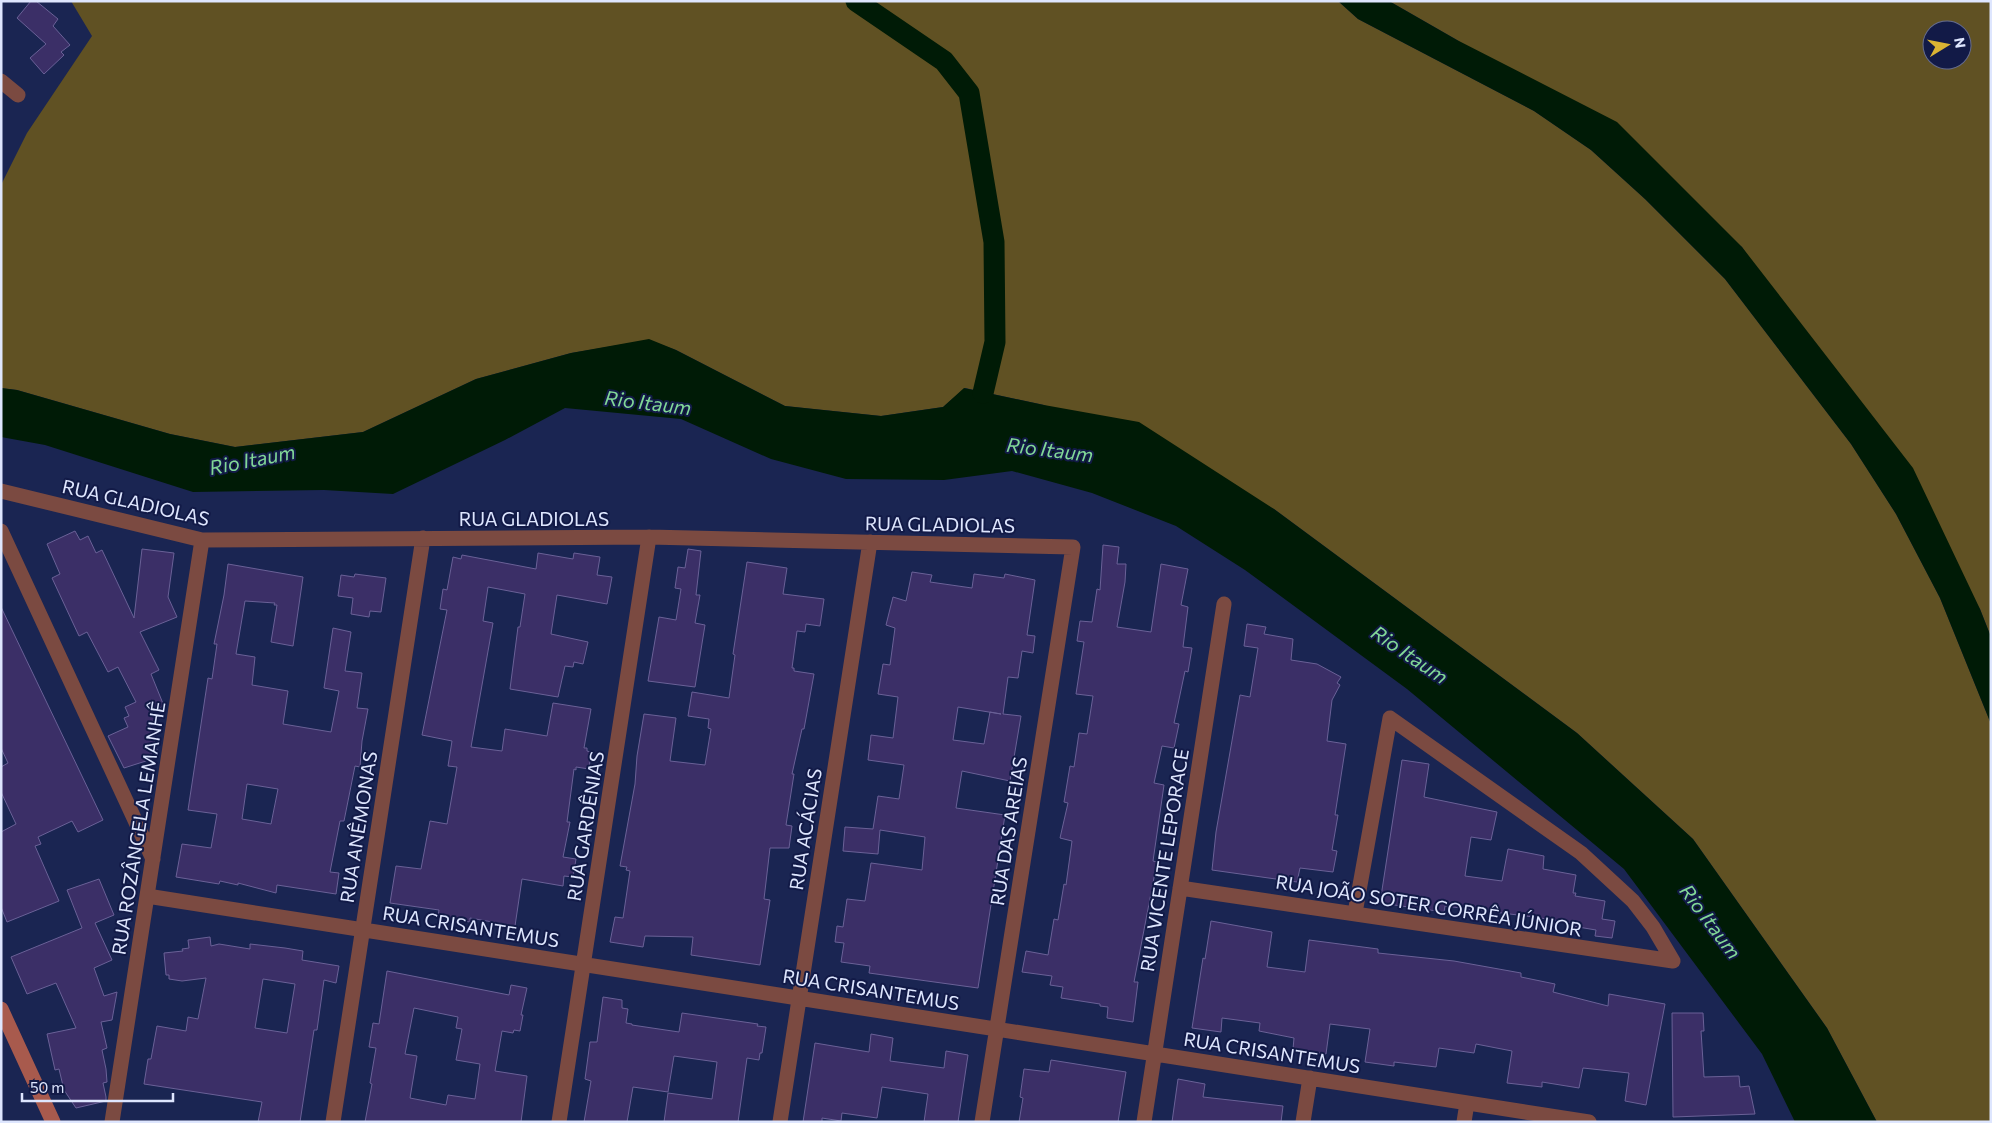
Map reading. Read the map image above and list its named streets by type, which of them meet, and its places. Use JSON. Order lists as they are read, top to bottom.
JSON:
{
  "streets": {
    "street": [
      "RUA GLADIOLAS",
      "RUA GARDÊNIAS",
      "RUA ANÊMONAS",
      "RUA ROZÂNGELA LEMANHÊ",
      "RUA ACÁCIAS",
      "RUA DAS AREIAS",
      "RUA VICENTE LEPORACE",
      "RUA JOÃO SOTER CORRÊA JÚNIOR",
      "RUA CRISANTEMUS"
    ]
  },
  "crossings": [
    ["RUA GLADIOLAS", "RUA GARDÊNIAS"],
    ["RUA GLADIOLAS", "RUA ANÊMONAS"],
    ["RUA GLADIOLAS", "RUA ROZÂNGELA LEMANHÊ"],
    ["RUA GLADIOLAS", "RUA ACÁCIAS"],
    ["RUA GLADIOLAS", "RUA DAS AREIAS"],
    ["RUA GARDÊNIAS", "RUA CRISANTEMUS"],
    ["RUA ANÊMONAS", "RUA CRISANTEMUS"],
    ["RUA ROZÂNGELA LEMANHÊ", "RUA CRISANTEMUS"],
    ["RUA ACÁCIAS", "RUA CRISANTEMUS"],
    ["RUA DAS AREIAS", "RUA CRISANTEMUS"],
    ["RUA VICENTE LEPORACE", "RUA JOÃO SOTER CORRÊA JÚNIOR"],
    ["RUA VICENTE LEPORACE", "RUA CRISANTEMUS"]
  ],
  "water": ["Rio Itaum"],
  "scale_bar": "50 m",
  "north": "right"
}
